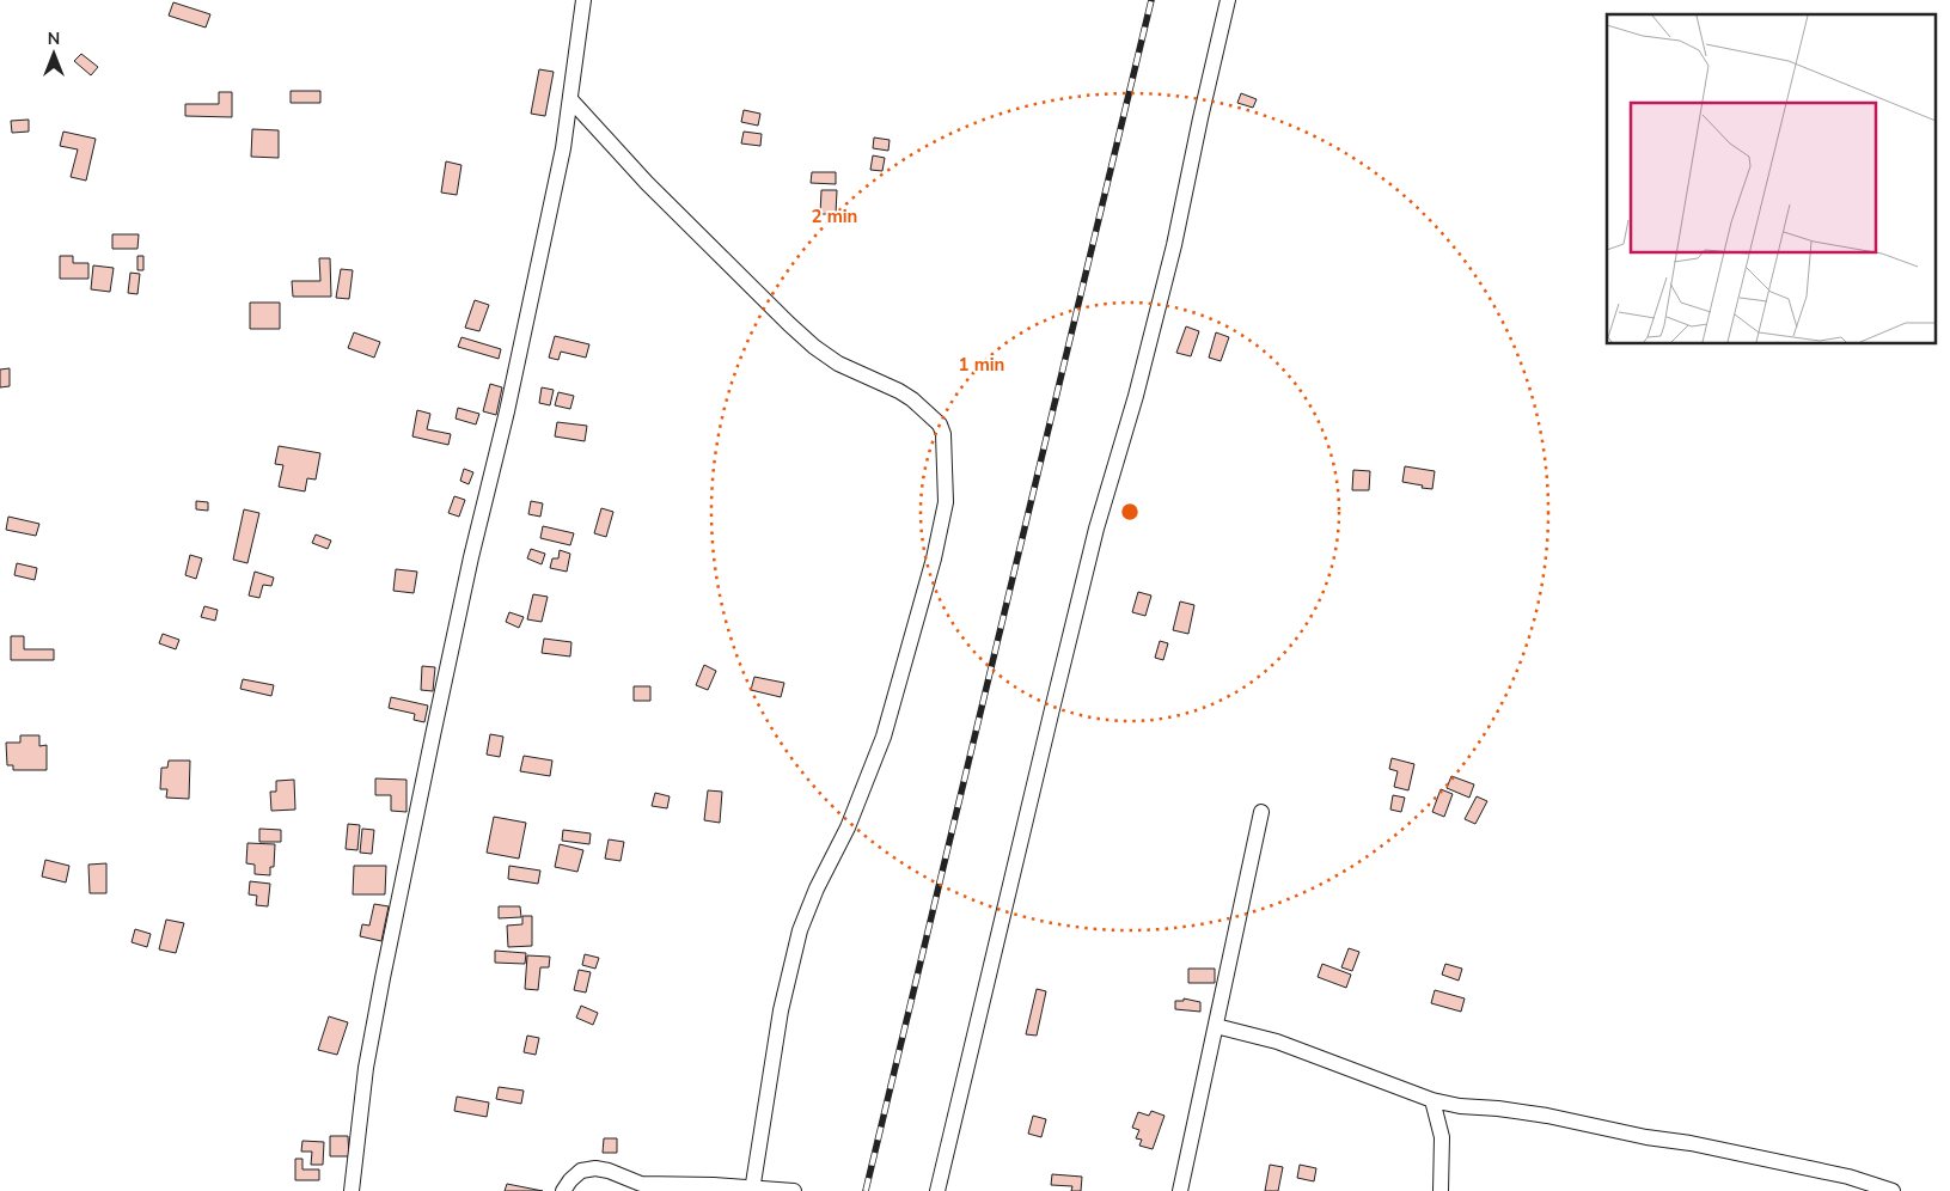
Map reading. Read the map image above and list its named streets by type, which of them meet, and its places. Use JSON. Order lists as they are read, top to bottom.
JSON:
{
  "north": "top",
  "rings": ["2 min", "1 min"]
}
